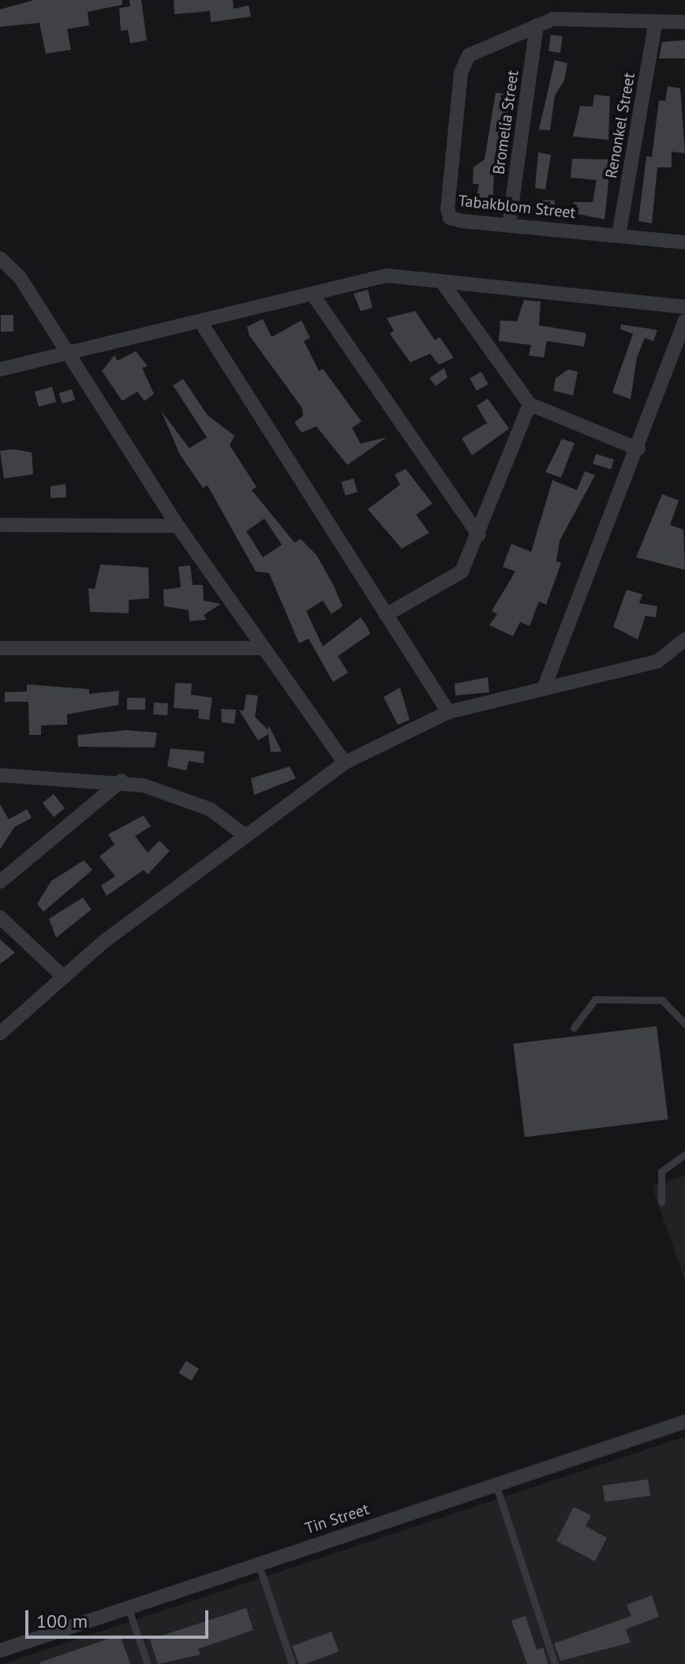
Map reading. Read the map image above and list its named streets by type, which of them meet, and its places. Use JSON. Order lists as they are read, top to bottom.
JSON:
{
  "streets": {
    "street": [
      "Bromelia Street",
      "Renonkel Street",
      "Tabakblom Street",
      "Tin Street"
    ]
  },
  "crossings": [
    ["Bromelia Street", "Tabakblom Street"],
    ["Renonkel Street", "Tabakblom Street"]
  ],
  "scale_bar": "100 m"
}
